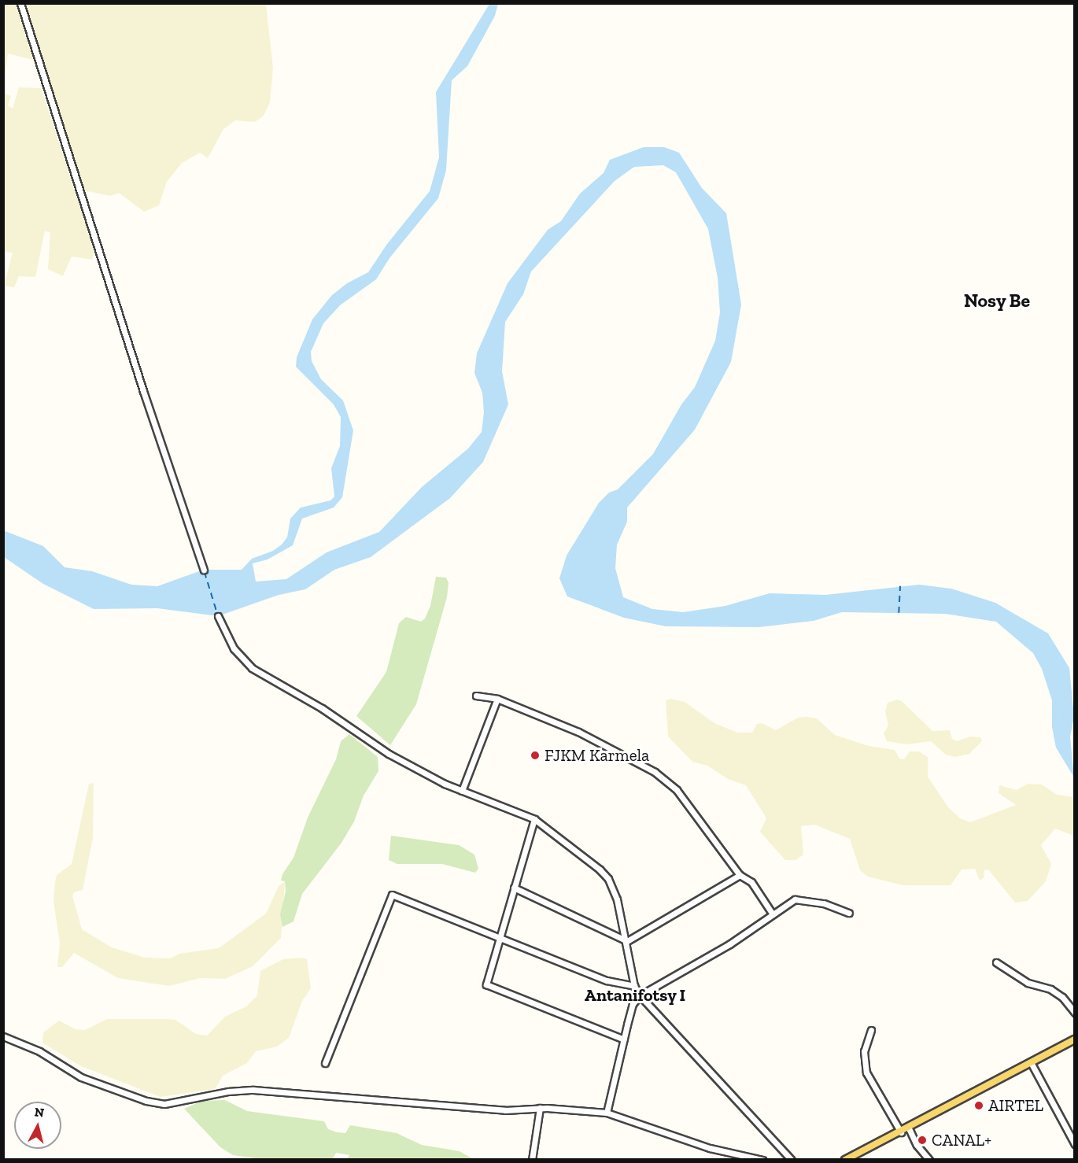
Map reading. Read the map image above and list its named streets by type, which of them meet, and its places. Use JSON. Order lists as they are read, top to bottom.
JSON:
{
  "districts": ["Nosy Be", "Antanifotsy I"],
  "places": ["FJKM Karmela", "AIRTEL", "CANAL+"],
  "north": "top"
}
